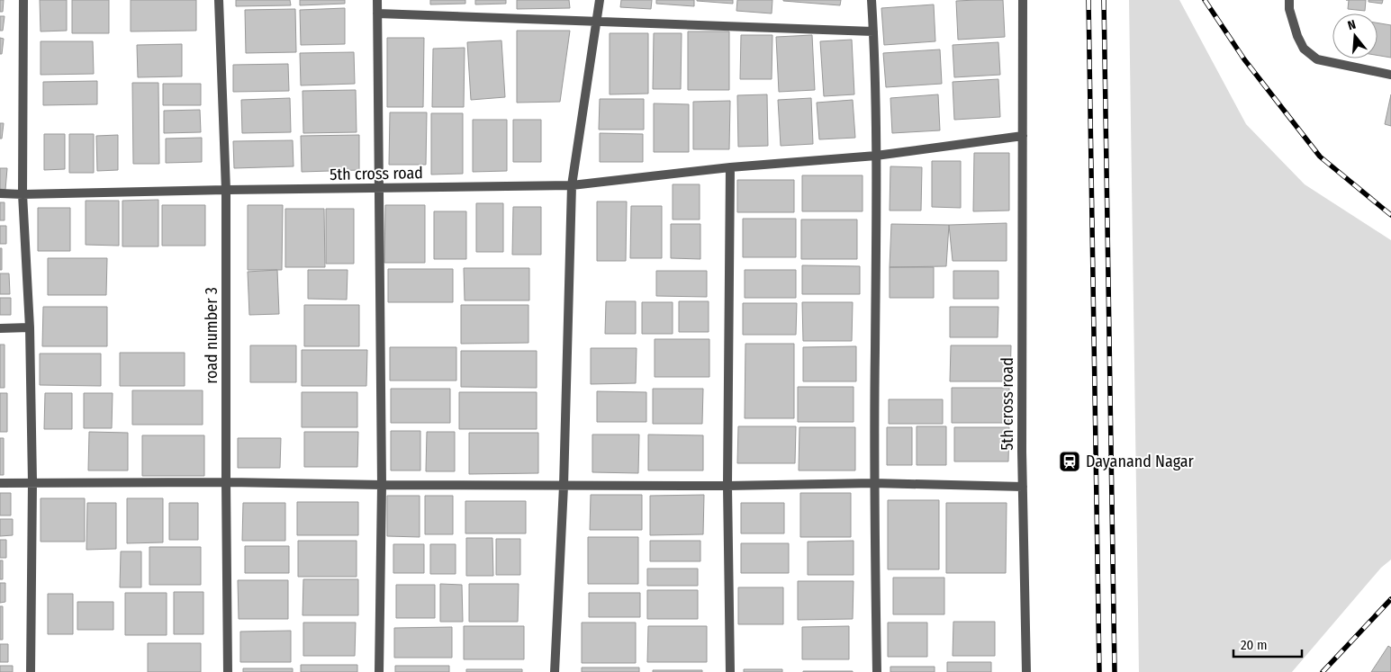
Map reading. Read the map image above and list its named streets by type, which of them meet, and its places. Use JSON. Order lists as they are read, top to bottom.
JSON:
{
  "streets": {
    "street": ["5th cross road", "road number 3"]
  },
  "crossings": [
    ["5th cross road", "road number 3"]
  ],
  "places": {
    "station": ["Dayanand Nagar"]
  },
  "scale_bar": "20 m",
  "north": "top"
}
